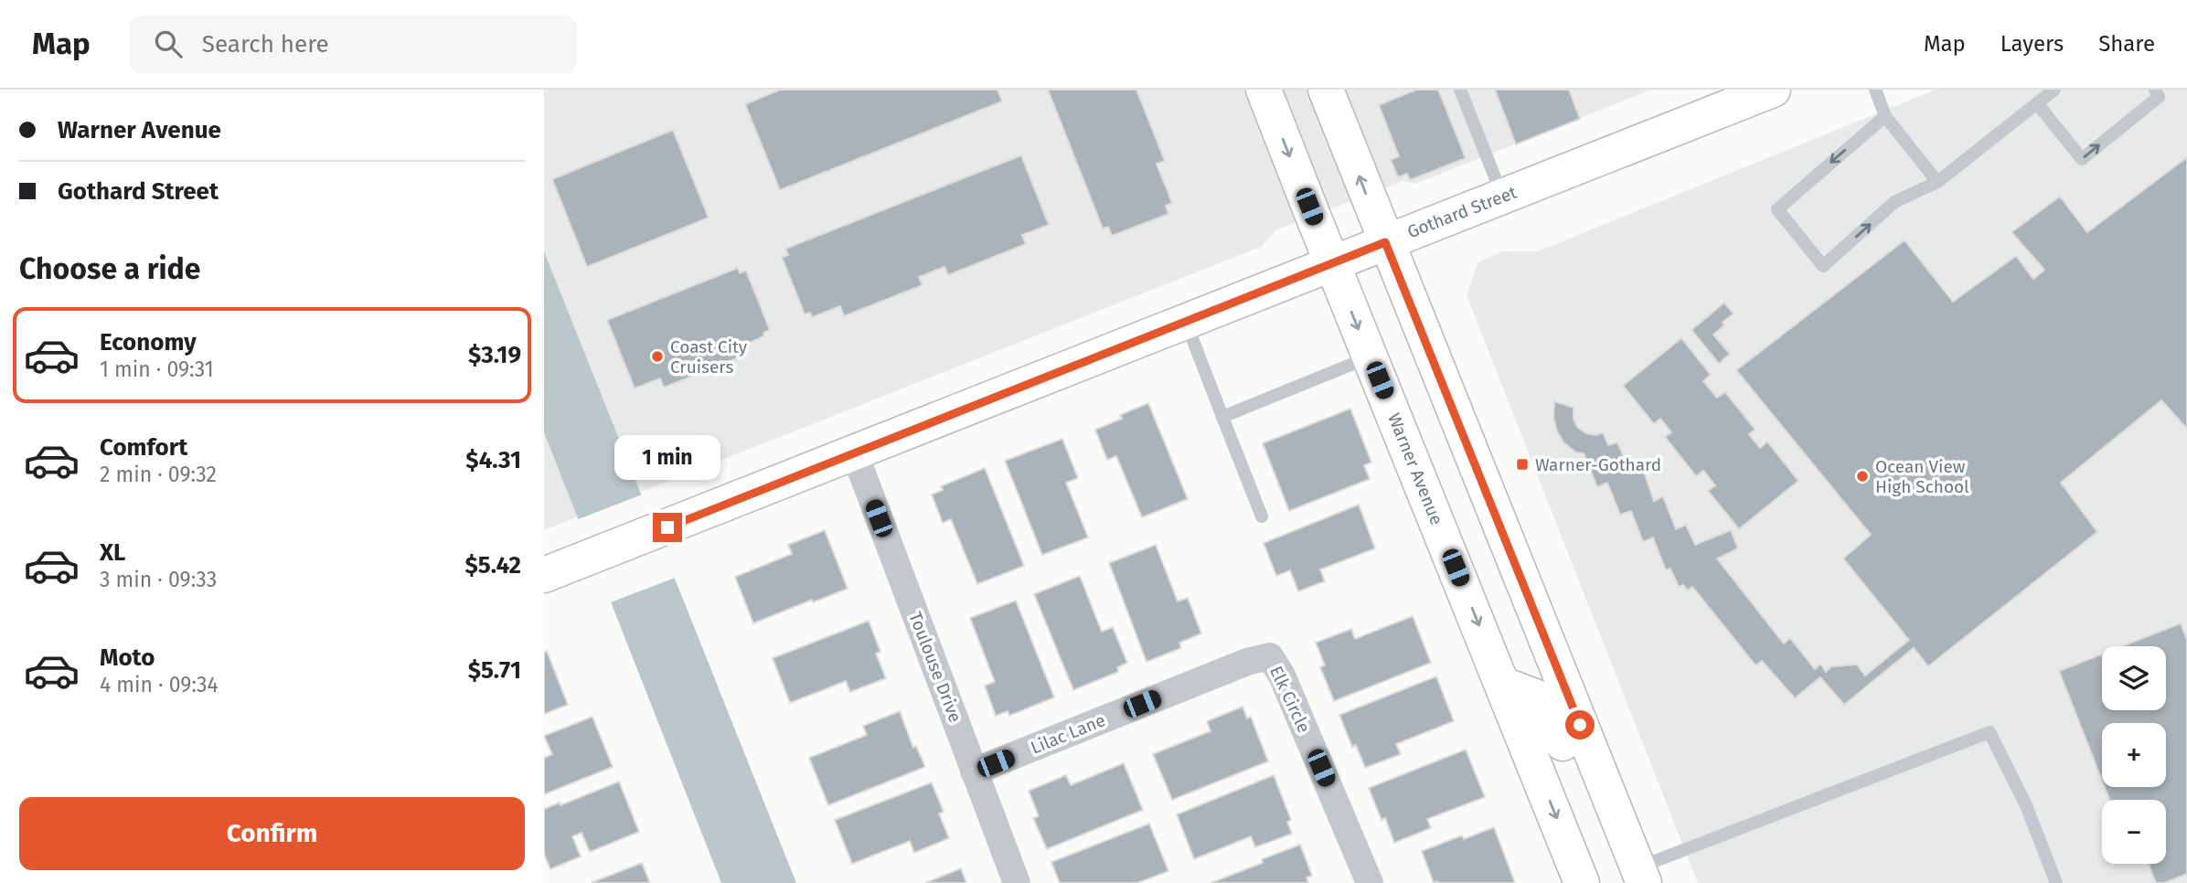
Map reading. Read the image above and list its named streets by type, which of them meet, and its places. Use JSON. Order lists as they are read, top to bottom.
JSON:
{
  "streets": {
    "main road": ["Gothard Street", "Warner Avenue"],
    "street": ["Toulouse Drive", "Elk Circle", "Lilac Lane"]
  },
  "crossings": [
    ["Gothard Street", "Warner Avenue"],
    ["Gothard Street", "Toulouse Drive"],
    ["Toulouse Drive", "Lilac Lane"],
    ["Elk Circle", "Lilac Lane"]
  ],
  "places": {
    "other": ["Coast City Cruisers", "Ocean View High School"],
    "transit": ["Warner-Gothard"]
  },
  "page": {
    "header": "Map",
    "search": "Search here",
    "nav": ["Map", "Layers", "Share"],
    "banner": ["Warner Avenue", "Gothard Street"],
    "heading": "Choose a ride",
    "list": [
      {
        "name": "Economy",
        "note": "1 min · 09:31",
        "value": "$3.19"
      },
      {
        "name": "Comfort",
        "note": "2 min · 09:32",
        "value": "$4.31"
      },
      {
        "name": "XL",
        "note": "3 min · 09:33",
        "value": "$5.42"
      },
      {
        "name": "Moto",
        "note": "4 min · 09:34",
        "value": "$5.71"
      }
    ],
    "bubble": "1 min",
    "map_buttons": ["+", "−"],
    "buttons": "Confirm"
  }
}
